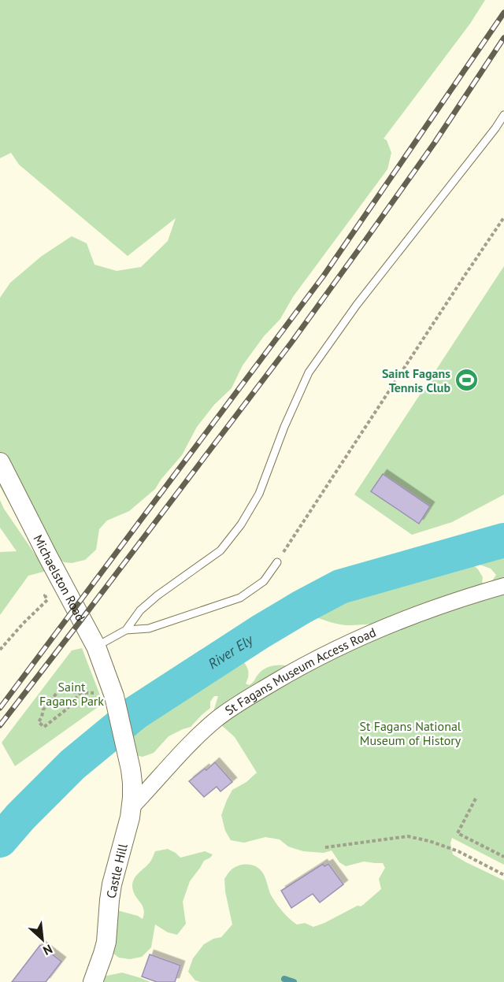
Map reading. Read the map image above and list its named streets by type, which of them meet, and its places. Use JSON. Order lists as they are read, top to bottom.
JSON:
{
  "streets": {
    "street": ["Michaelston Road", "St Fagans Museum Access Road", "Castle Hill"]
  },
  "crossings": [
    ["Michaelston Road", "Castle Hill"],
    ["St Fagans Museum Access Road", "Castle Hill"]
  ],
  "water": ["River Ely"],
  "parks": ["Saint Fagans Park", "St Fagans National Museum of History"],
  "places": {
    "sports": ["Saint Fagans Tennis Club"]
  },
  "north": "bottom right"
}
